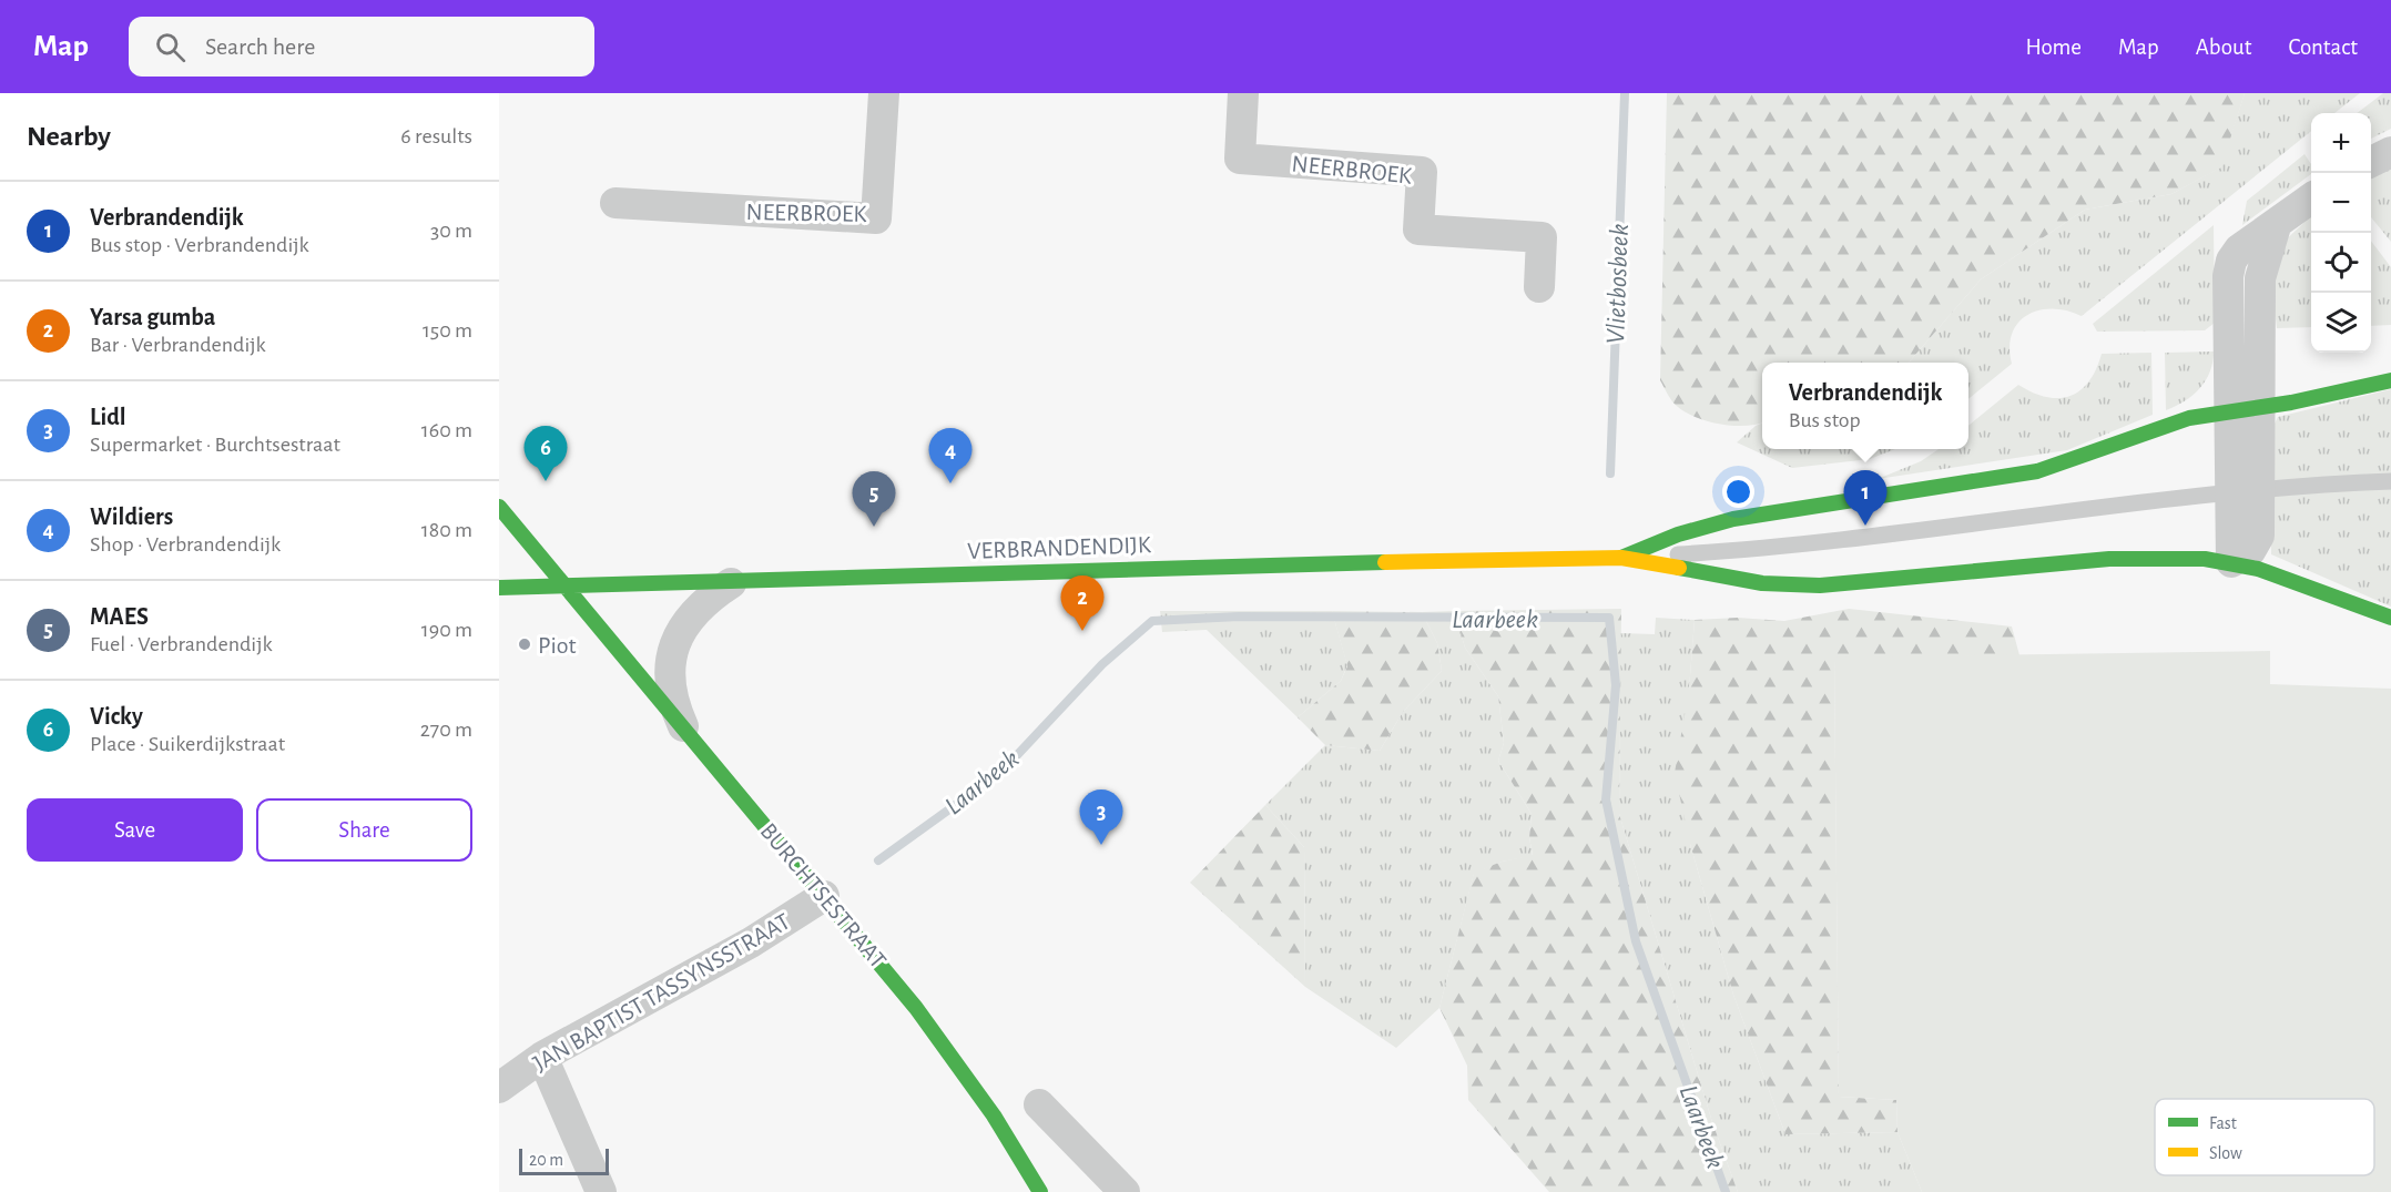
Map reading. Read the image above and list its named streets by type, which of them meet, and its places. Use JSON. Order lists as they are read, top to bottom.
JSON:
{
  "streets": {
    "main road": ["VERBRANDENDIJK", "BURCHTSESTRAAT"],
    "street": ["NEERBROEK", "JAN BAPTIST TASSYNSSTRAAT"]
  },
  "crossings": [
    ["VERBRANDENDIJK", "BURCHTSESTRAAT"],
    ["BURCHTSESTRAAT", "JAN BAPTIST TASSYNSSTRAAT"]
  ],
  "water": ["Vlietbosbeek", "Laarbeek"],
  "places": ["Piot"],
  "legend": ["Fast", "Slow"],
  "scale_bar": "20 m",
  "page": {
    "header": "Map",
    "search": "Search here",
    "nav": [
      "Home",
      "Map",
      "About",
      "Contact"
    ],
    "heading": ["Nearby", "6 results"],
    "map_buttons": ["+", "−"],
    "list": [
      {
        "mark": "1",
        "name": "Verbrandendijk",
        "note": "Bus stop · Verbrandendijk",
        "value": "30 m"
      },
      {
        "mark": "2",
        "name": "Yarsa gumba",
        "note": "Bar · Verbrandendijk",
        "value": "150 m"
      },
      {
        "mark": "3",
        "name": "Lidl",
        "note": "Supermarket · Burchtsestraat",
        "value": "160 m"
      },
      {
        "mark": "4",
        "name": "Wildiers",
        "note": "Shop · Verbrandendijk",
        "value": "180 m"
      },
      {
        "mark": "5",
        "name": "MAES",
        "note": "Fuel · Verbrandendijk",
        "value": "190 m"
      },
      {
        "mark": "6",
        "name": "Vicky",
        "note": "Place · Suikerdijkstraat",
        "value": "270 m"
      }
    ],
    "popup": ["Verbrandendijk", "Bus stop"],
    "pins": [
      "6",
      "4",
      "1",
      "5",
      "2",
      "3"
    ],
    "buttons": ["Save", "Share"],
    "scale": "20 m"
  }
}
